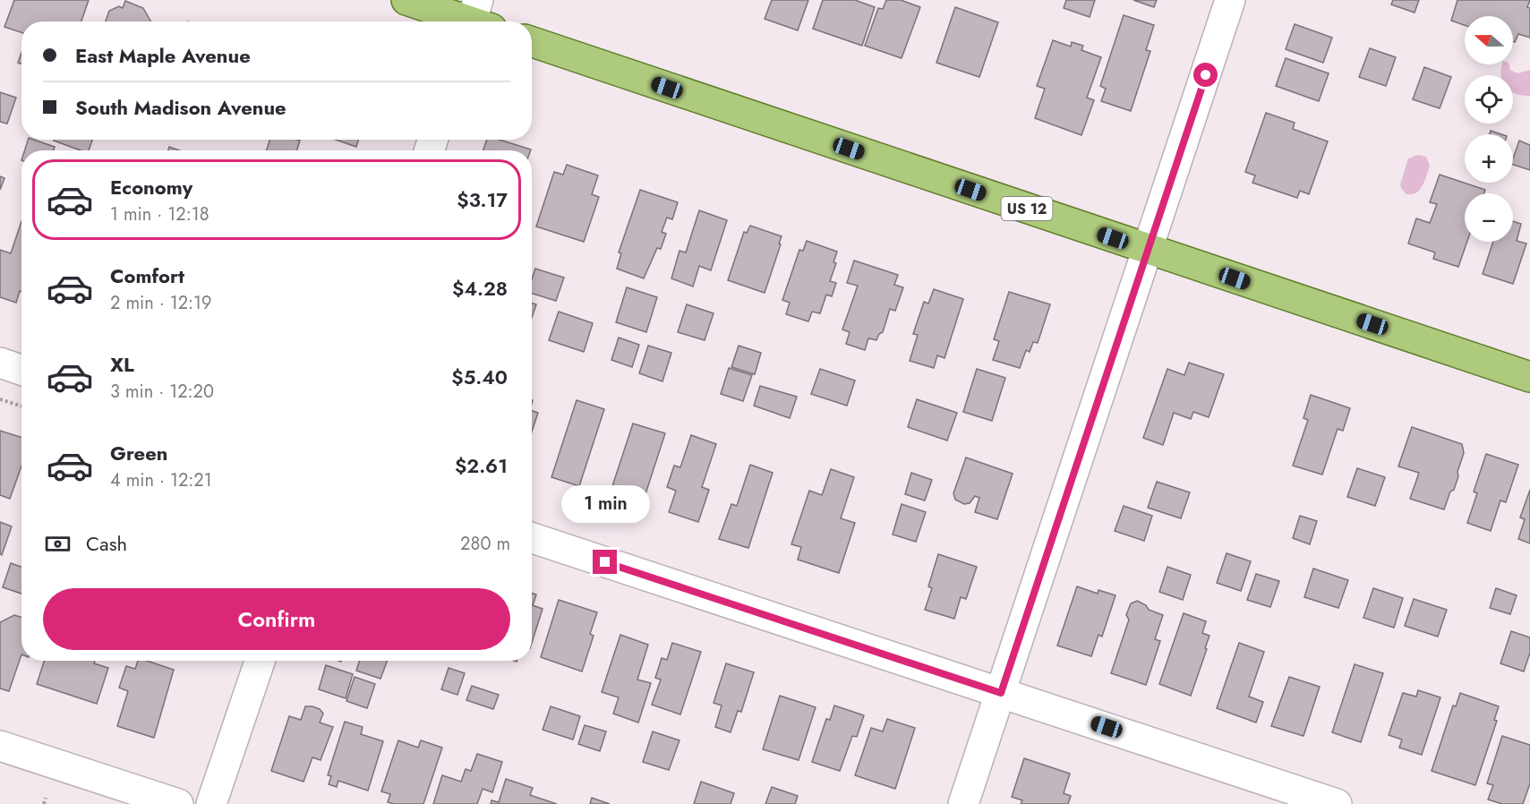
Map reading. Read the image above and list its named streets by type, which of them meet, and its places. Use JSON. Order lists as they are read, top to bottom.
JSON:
{
  "streets": {
    "main road": ["US 12"]
  },
  "north": "left",
  "page": {
    "map_buttons": ["+", "−"],
    "banner": ["East Maple Avenue", "South Madison Avenue"],
    "list": [
      {
        "name": "Economy",
        "note": "1 min · 12:18",
        "value": "$3.17"
      },
      {
        "name": "Comfort",
        "note": "2 min · 12:19",
        "value": "$4.28"
      },
      {
        "name": "XL",
        "note": "3 min · 12:20",
        "value": "$5.40"
      },
      {
        "name": "Green",
        "note": "4 min · 12:21",
        "value": "$2.61"
      }
    ],
    "bubble": "1 min",
    "pay": ["Cash", "280 m"],
    "buttons": "Confirm"
  }
}
